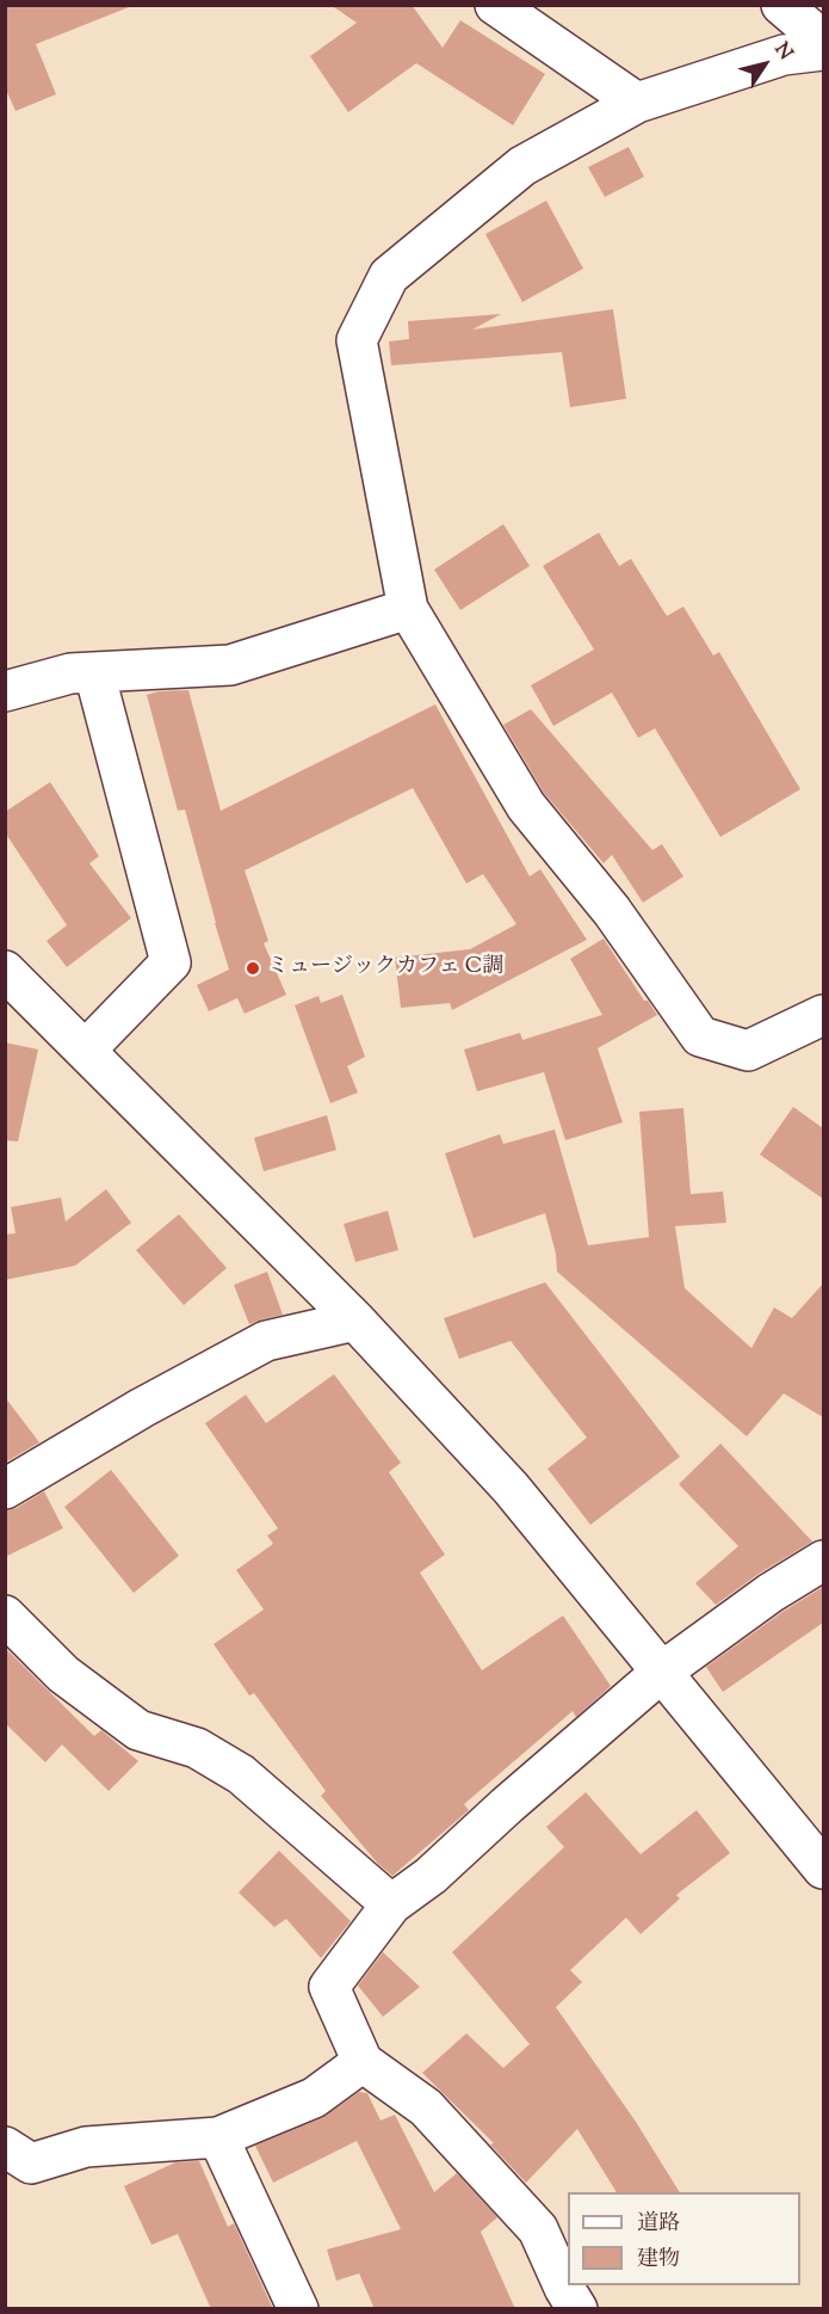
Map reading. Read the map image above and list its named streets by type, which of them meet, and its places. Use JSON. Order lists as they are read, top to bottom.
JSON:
{
  "places": ["ミュージックカフェ C調"],
  "legend": ["道路", "建物"],
  "north": "top right"
}
